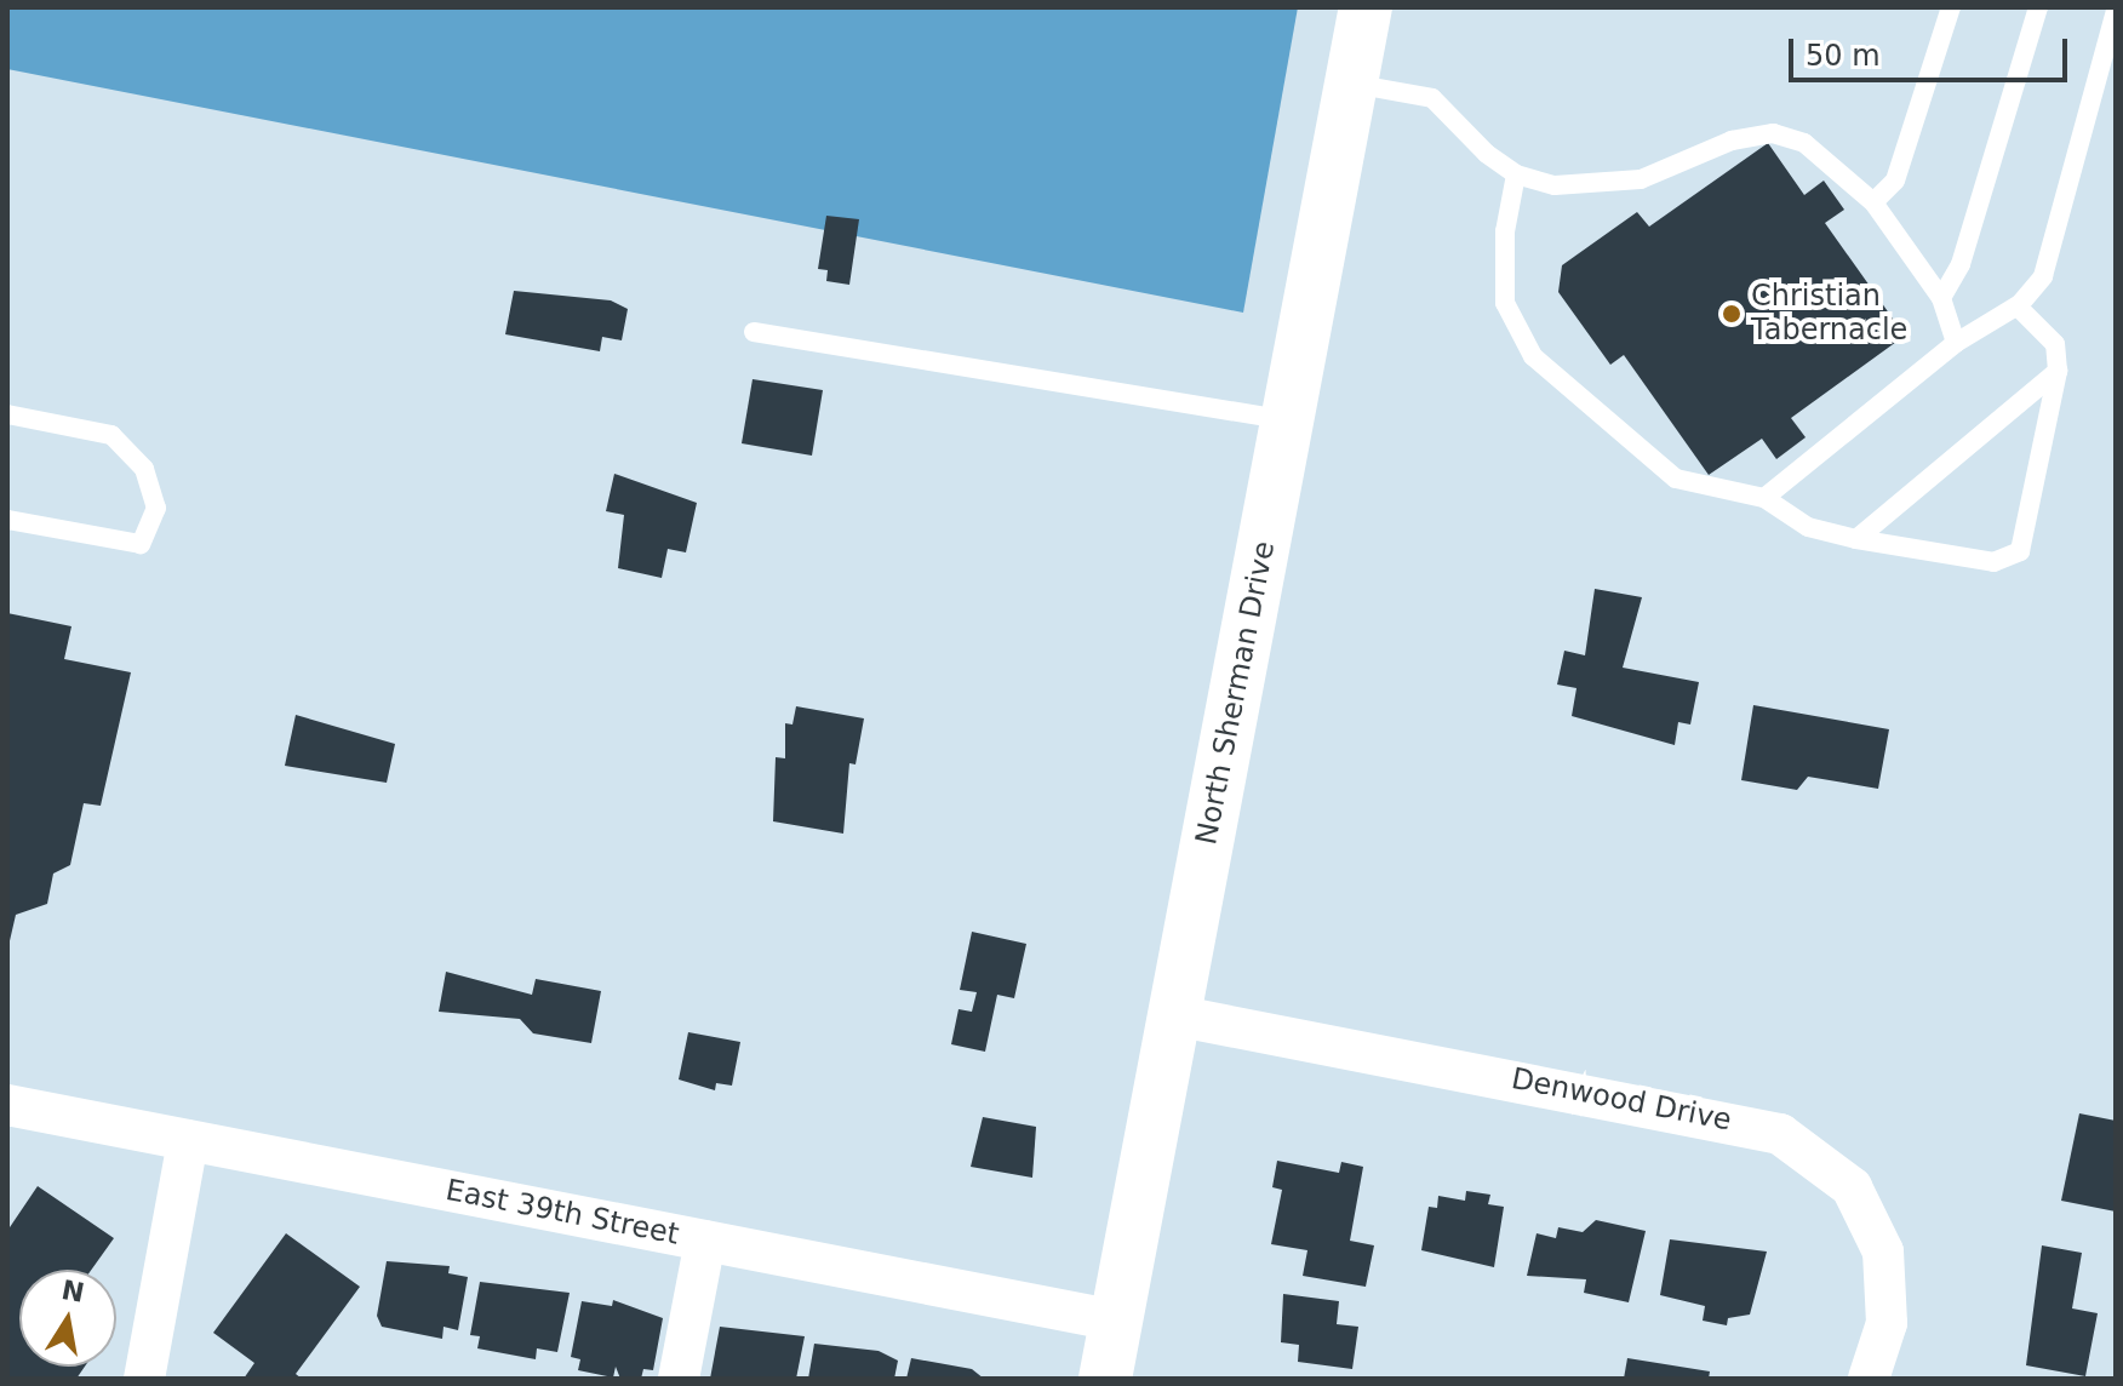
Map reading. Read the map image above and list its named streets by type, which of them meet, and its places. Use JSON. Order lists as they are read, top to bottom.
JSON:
{
  "streets": {
    "main road": ["North Sherman Drive"],
    "street": ["Denwood Drive", "East 39th Street"]
  },
  "crossings": [
    ["North Sherman Drive", "Denwood Drive"],
    ["North Sherman Drive", "East 39th Street"]
  ],
  "places": ["Christian Tabernacle"],
  "scale_bar": "50 m",
  "north": "top"
}
